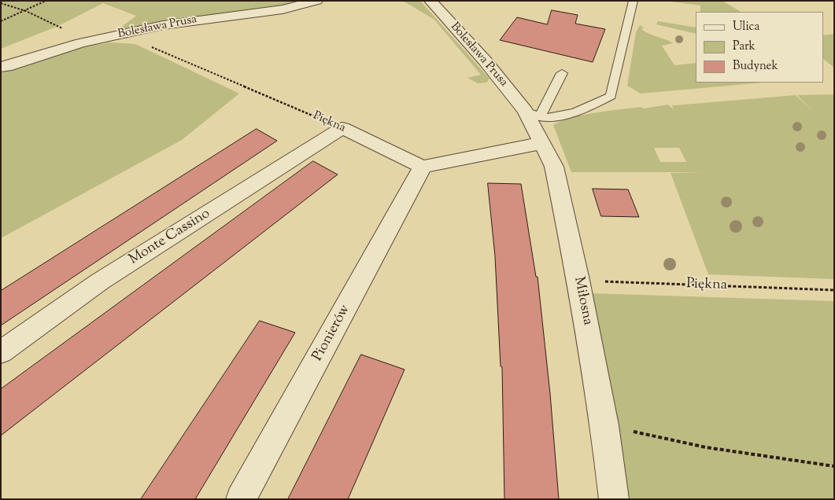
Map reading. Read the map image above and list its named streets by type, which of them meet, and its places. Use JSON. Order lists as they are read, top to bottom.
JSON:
{
  "streets": {
    "street": [
      "Bolesława Prusa",
      "Piękna",
      "Monte Cassino",
      "Miłosna",
      "Pionierów"
    ]
  },
  "crossings": [
    ["Bolesława Prusa", "Piękna"],
    ["Bolesława Prusa", "Miłosna"],
    ["Piękna", "Monte Cassino"],
    ["Piękna", "Miłosna"],
    ["Piękna", "Pionierów"]
  ],
  "legend": ["Ulica", "Park", "Budynek"]
}
